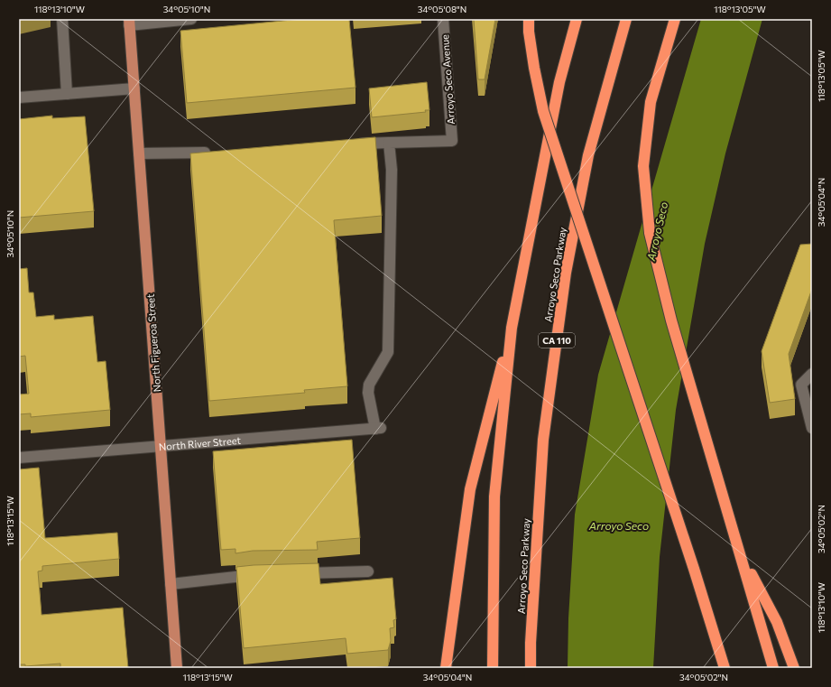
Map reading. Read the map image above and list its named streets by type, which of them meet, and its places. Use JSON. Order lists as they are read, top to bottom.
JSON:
{
  "streets": {
    "highway": ["Arroyo Seco Parkway", "CA 110"],
    "main road": ["North Figueroa Street"],
    "street": ["Arroyo Seco Avenue", "North River Street"]
  },
  "crossings": [
    ["Arroyo Seco Avenue", "North River Street"],
    ["North Figueroa Street", "North River Street"]
  ],
  "water": ["Arroyo Seco"],
  "coordinates": [
    "118°13'10\"W",
    "34°05'10\"N",
    "34°05'08\"N",
    "118°13'05\"W",
    "34°05'04\"N",
    "118°13'15\"W",
    "34°05'02\"N"
  ]
}
